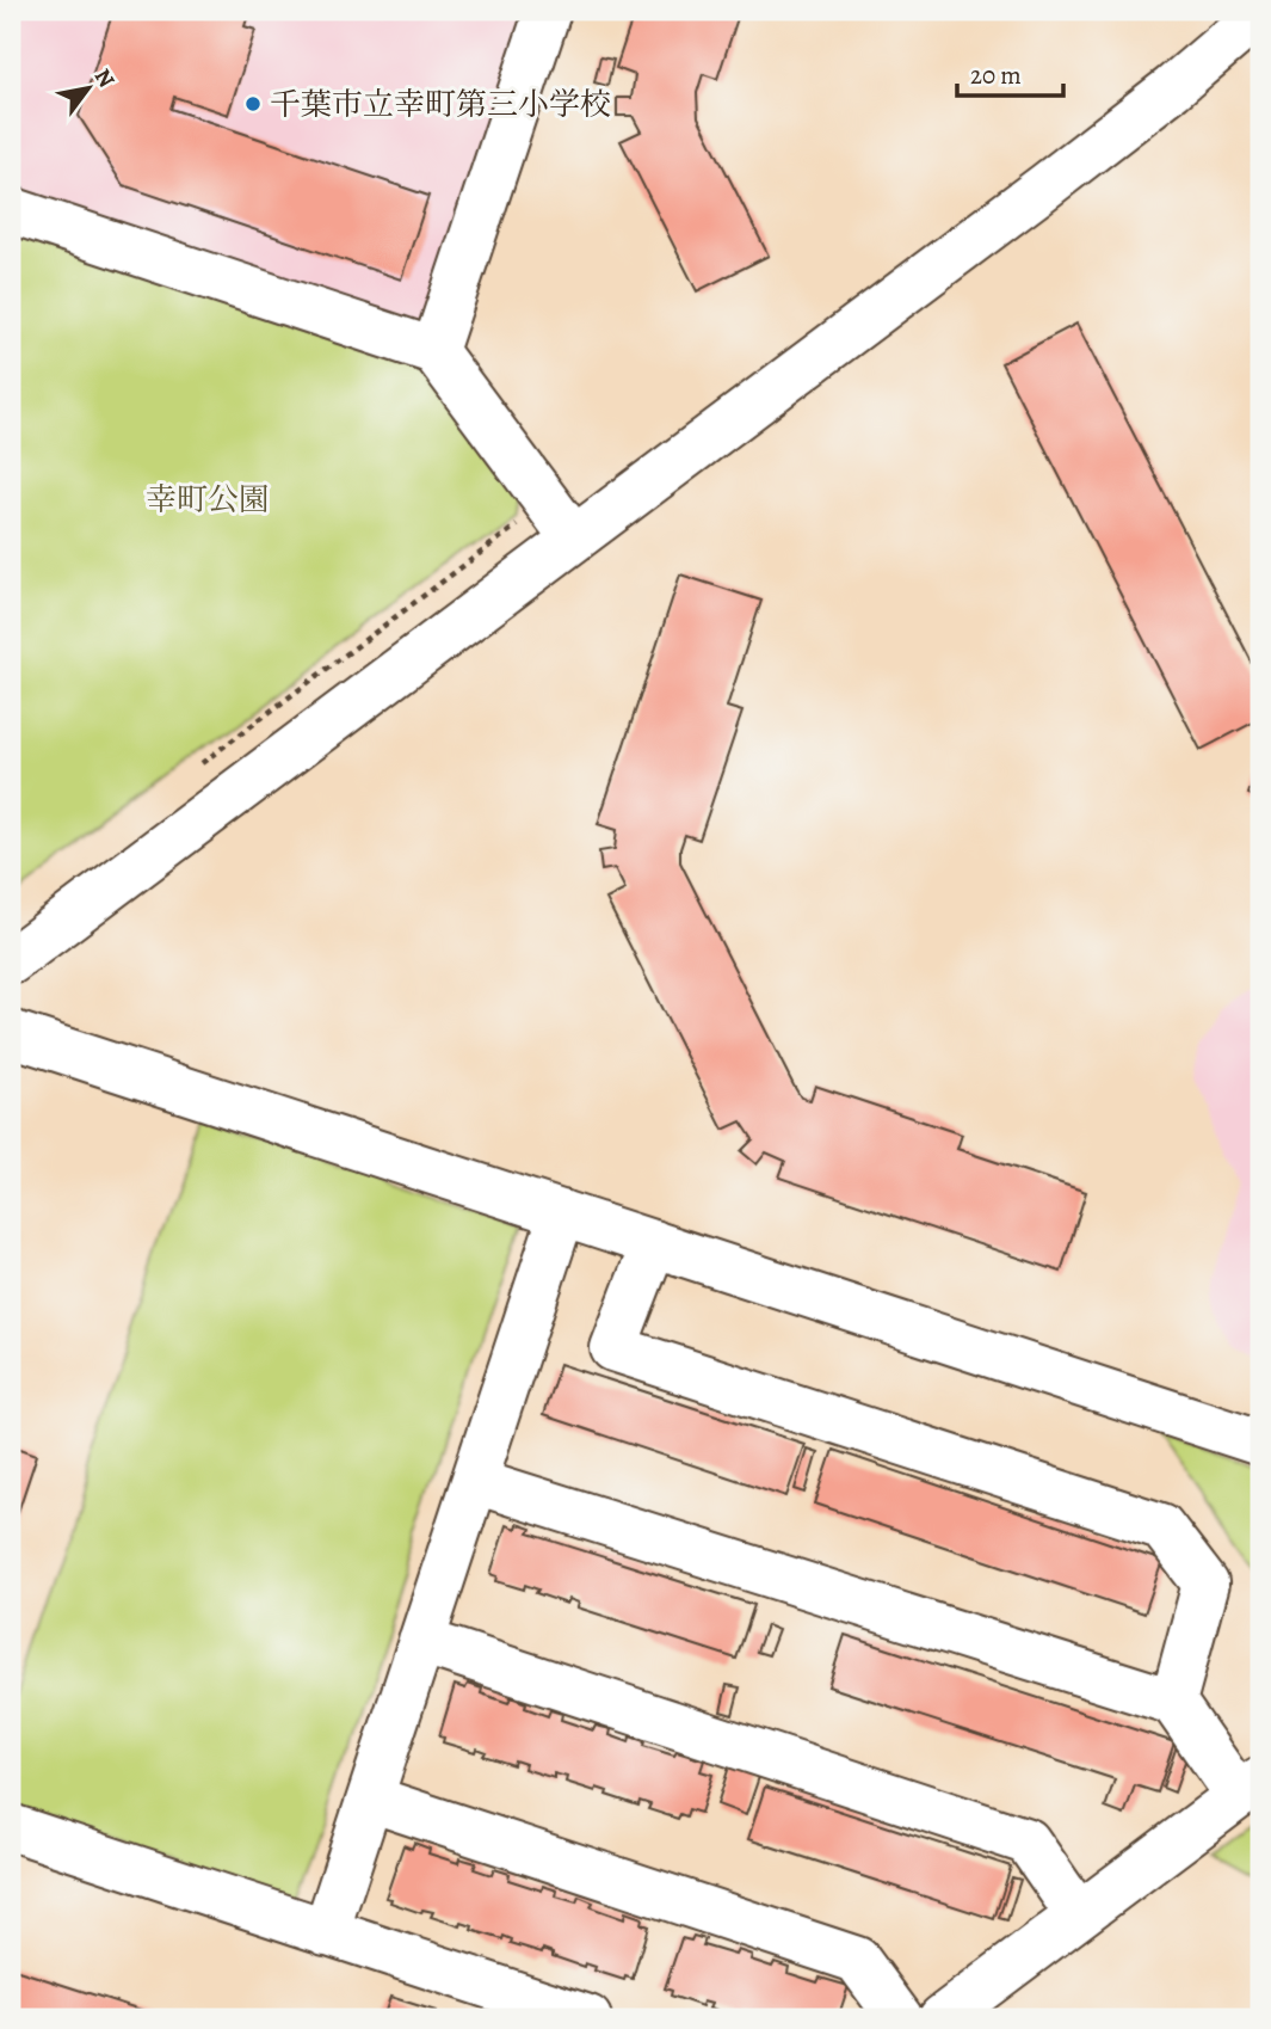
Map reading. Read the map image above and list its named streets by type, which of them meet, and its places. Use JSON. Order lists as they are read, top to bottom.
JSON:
{
  "parks": ["幸町公園"],
  "places": ["千葉市立幸町第三小学校"],
  "scale_bar": "20 m",
  "north": "top right"
}
